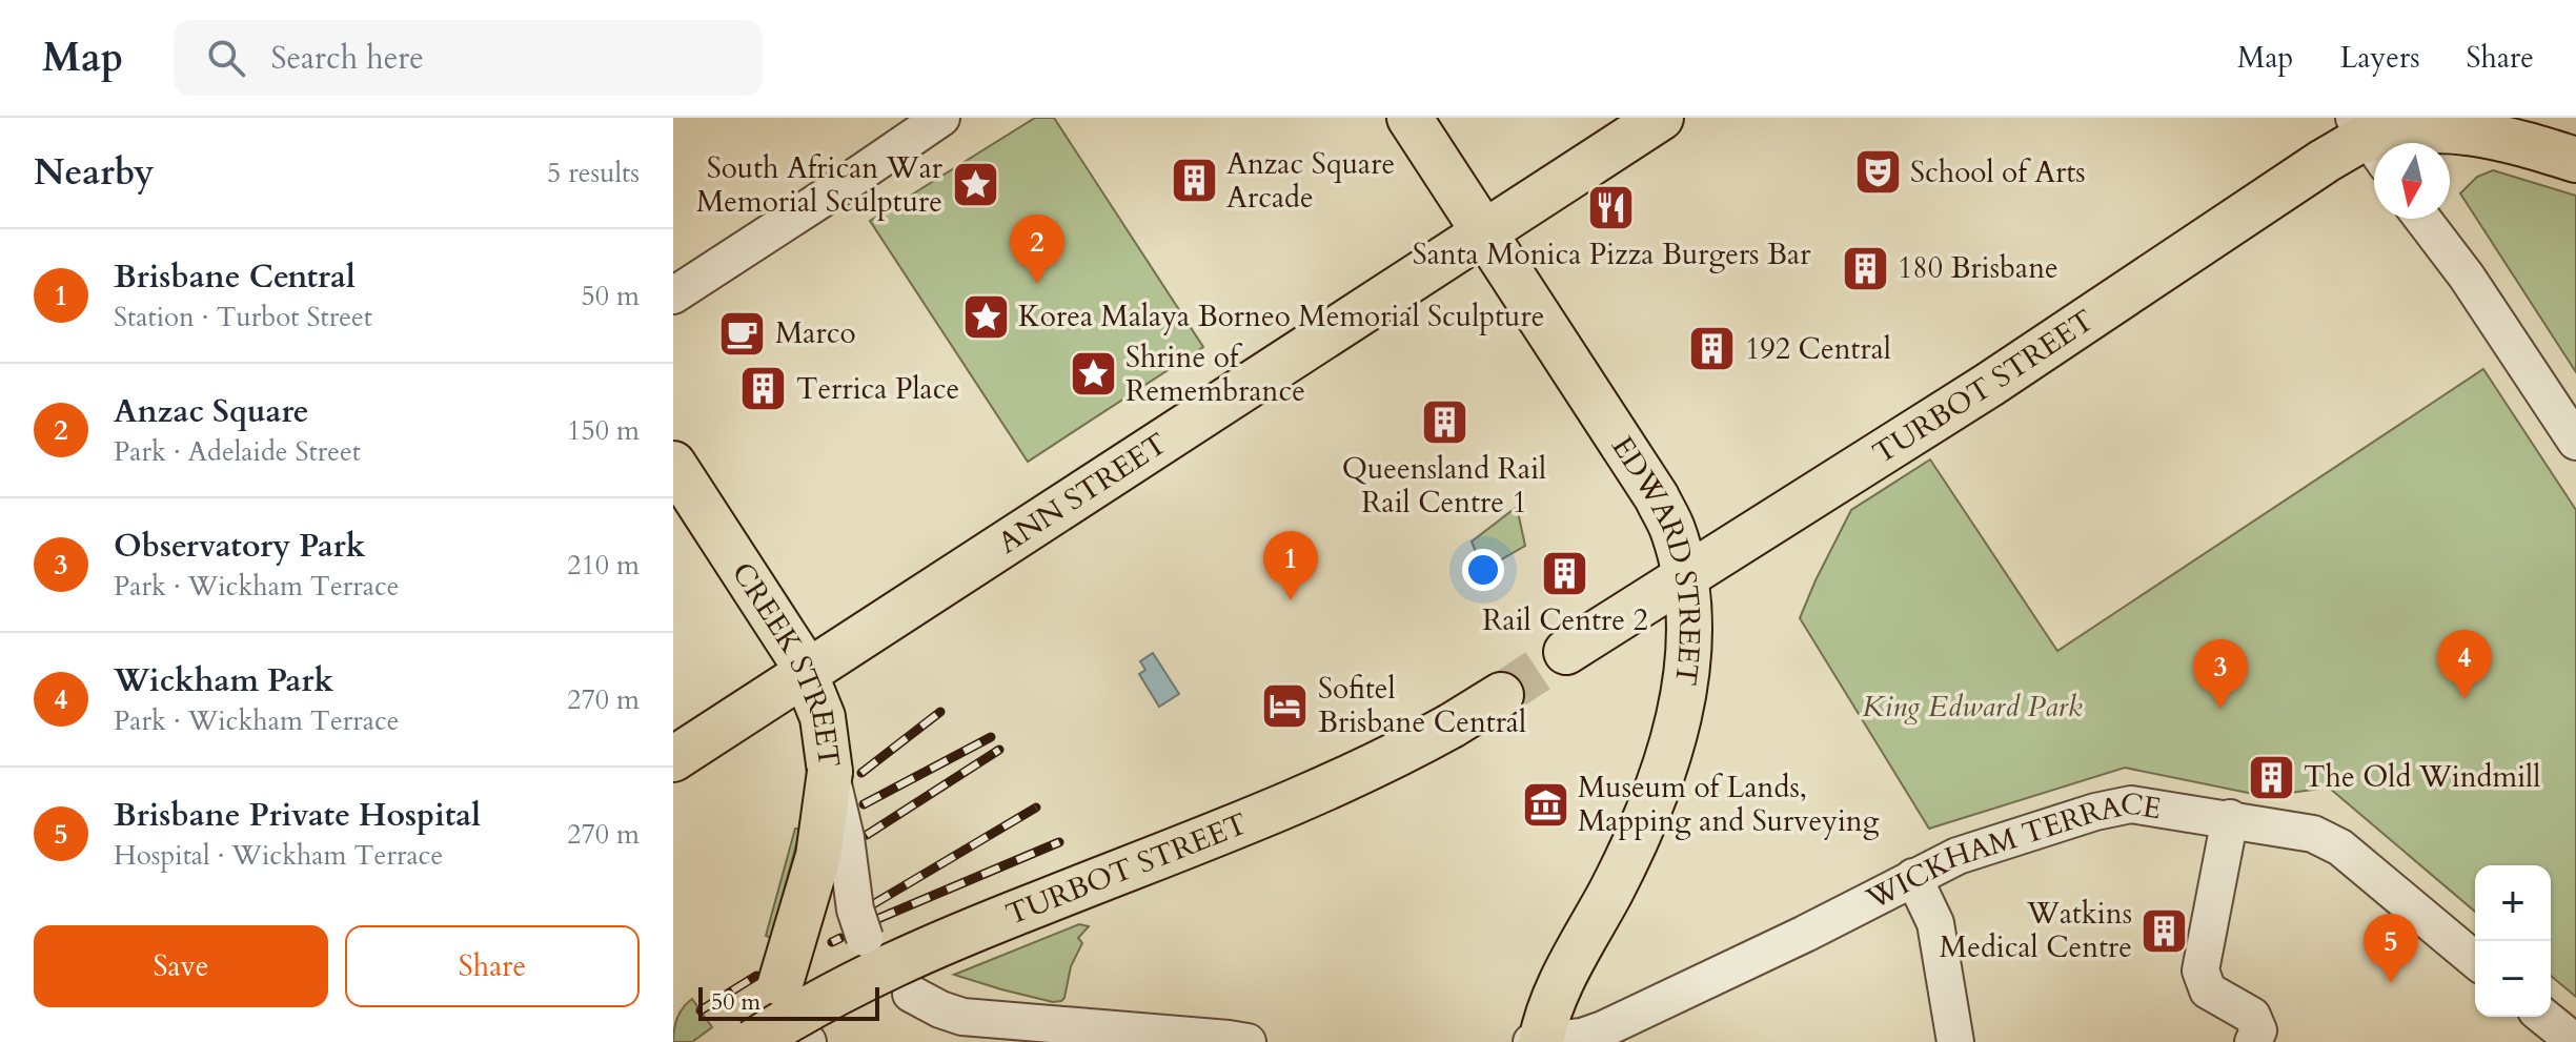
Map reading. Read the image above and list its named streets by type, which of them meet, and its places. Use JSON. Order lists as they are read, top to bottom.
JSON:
{
  "streets": {
    "main road": [
      "TURBOT STREET",
      "ANN STREET",
      "EDWARD STREET",
      "CREEK STREET"
    ],
    "street": ["WICKHAM TERRACE"]
  },
  "crossings": [
    ["TURBOT STREET", "EDWARD STREET"],
    ["ANN STREET", "EDWARD STREET"],
    ["ANN STREET", "CREEK STREET"],
    ["EDWARD STREET", "WICKHAM TERRACE"]
  ],
  "parks": ["King Edward Park"],
  "places": {
    "theatre": ["School of Arts"],
    "building": [
      "Anzac Square Arcade",
      "180 Brisbane",
      "192 Central",
      "Terrica Place",
      "Queensland Rail Rail Centre 1",
      "Rail Centre 2",
      "The Old Windmill",
      "Watkins Medical Centre"
    ],
    "place": ["South African War Memorial Sculpture", "Korea Malaya Borneo Memorial Sculpture", "Shrine of Remembrance"],
    "restaurant": ["Santa Monica Pizza Burgers Bar"],
    "cafe": ["Marco"],
    "hotel": ["Sofitel Brisbane Central"],
    "museum": ["Museum of Lands, Mapping and Surveying"]
  },
  "scale_bar": "50 m",
  "north": "bottom",
  "page": {
    "header": "Map",
    "search": "Search here",
    "nav": ["Map", "Layers", "Share"],
    "heading": ["Nearby", "5 results"],
    "pins": [
      "2",
      "1",
      "4",
      "3",
      "5"
    ],
    "list": [
      {
        "mark": "1",
        "name": "Brisbane Central",
        "note": "Station · Turbot Street",
        "value": "50 m"
      },
      {
        "mark": "2",
        "name": "Anzac Square",
        "note": "Park · Adelaide Street",
        "value": "150 m"
      },
      {
        "mark": "3",
        "name": "Observatory Park",
        "note": "Park · Wickham Terrace",
        "value": "210 m"
      },
      {
        "mark": "4",
        "name": "Wickham Park",
        "note": "Park · Wickham Terrace",
        "value": "270 m"
      },
      {
        "mark": "5",
        "name": "Brisbane Private Hospital",
        "note": "Hospital · Wickham Terrace",
        "value": "270 m"
      }
    ],
    "map_buttons": ["+", "−"],
    "buttons": ["Save", "Share"],
    "scale": "50 m"
  }
}
